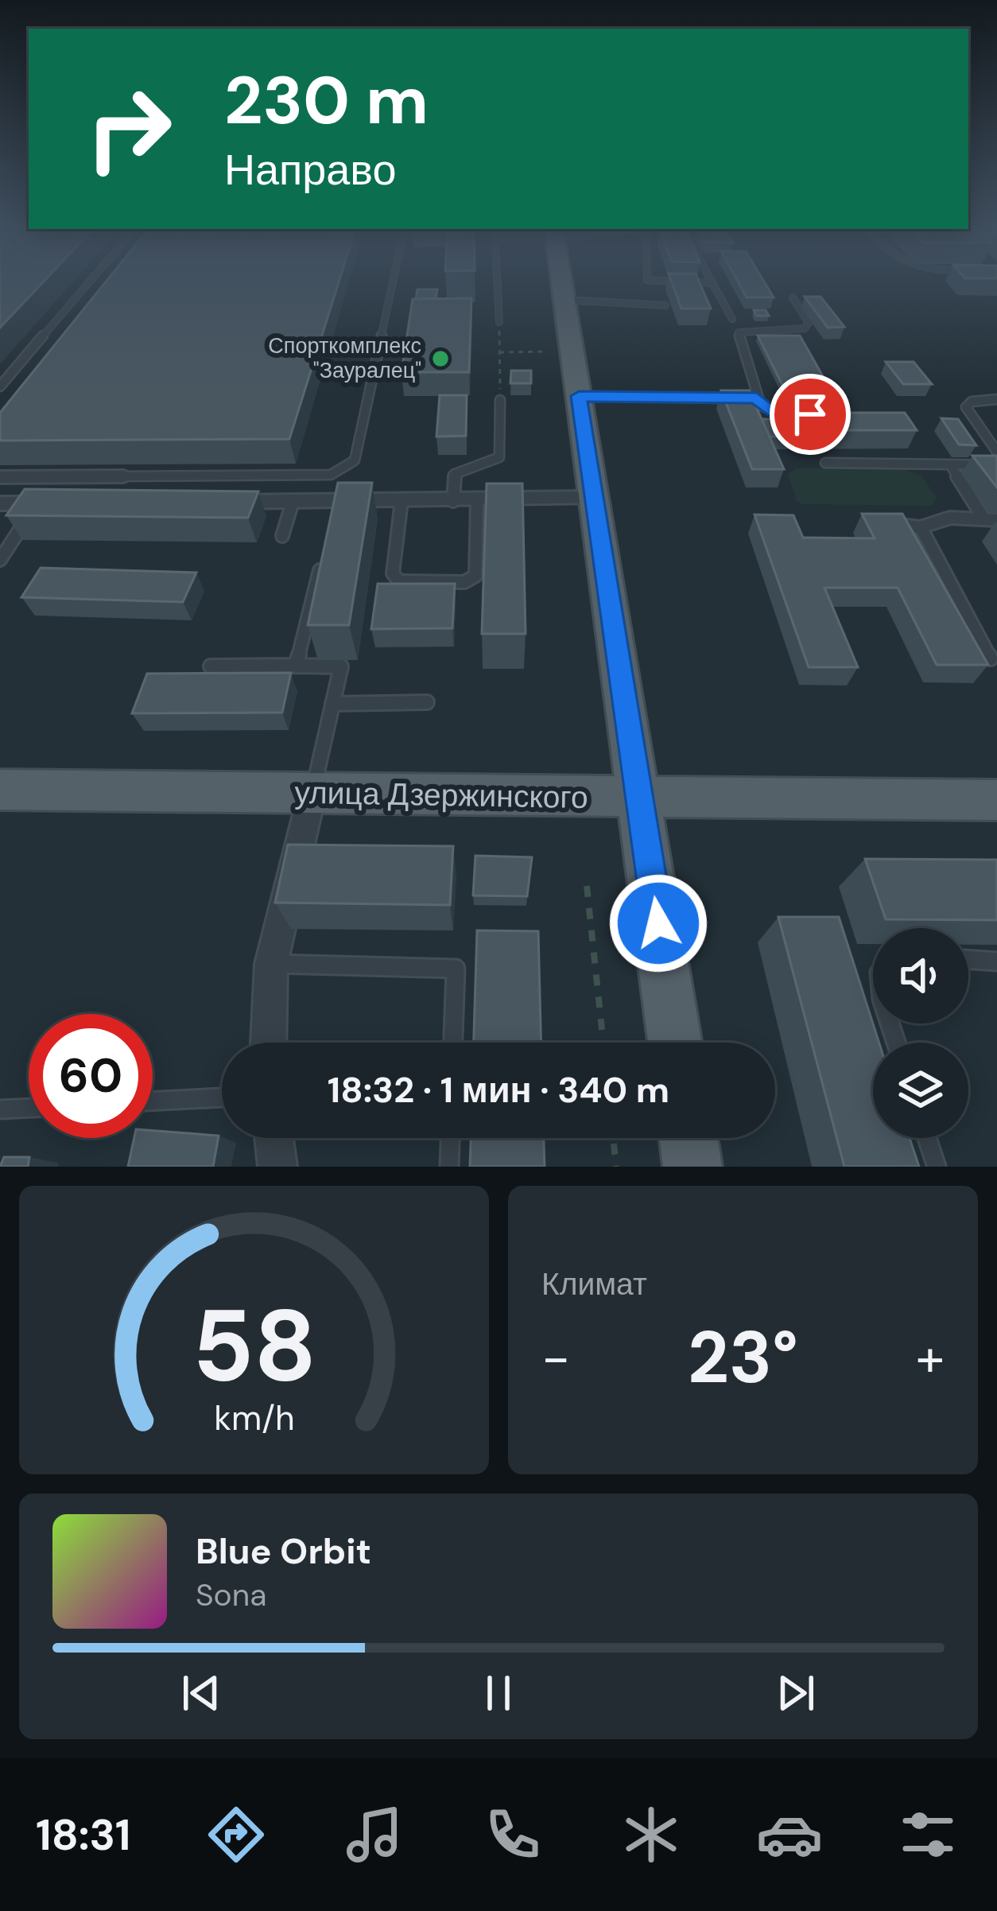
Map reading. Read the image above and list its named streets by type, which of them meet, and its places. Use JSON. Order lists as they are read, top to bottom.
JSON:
{
  "streets": {
    "main road": ["улица Дзержинского"]
  },
  "places": ["Спорткомплекс \"Зауралец\""],
  "page": {
    "turn": ["230 m", "Направо"],
    "limit": "60",
    "trip": "18:32 · 1 мин · 340 m",
    "tile": "Климат",
    "heat": ["−", "23°", "+"],
    "song": ["Blue Orbit", "Sona"],
    "tabs": "18:31",
    "gauge": ["58", "km/h"]
  }
}
